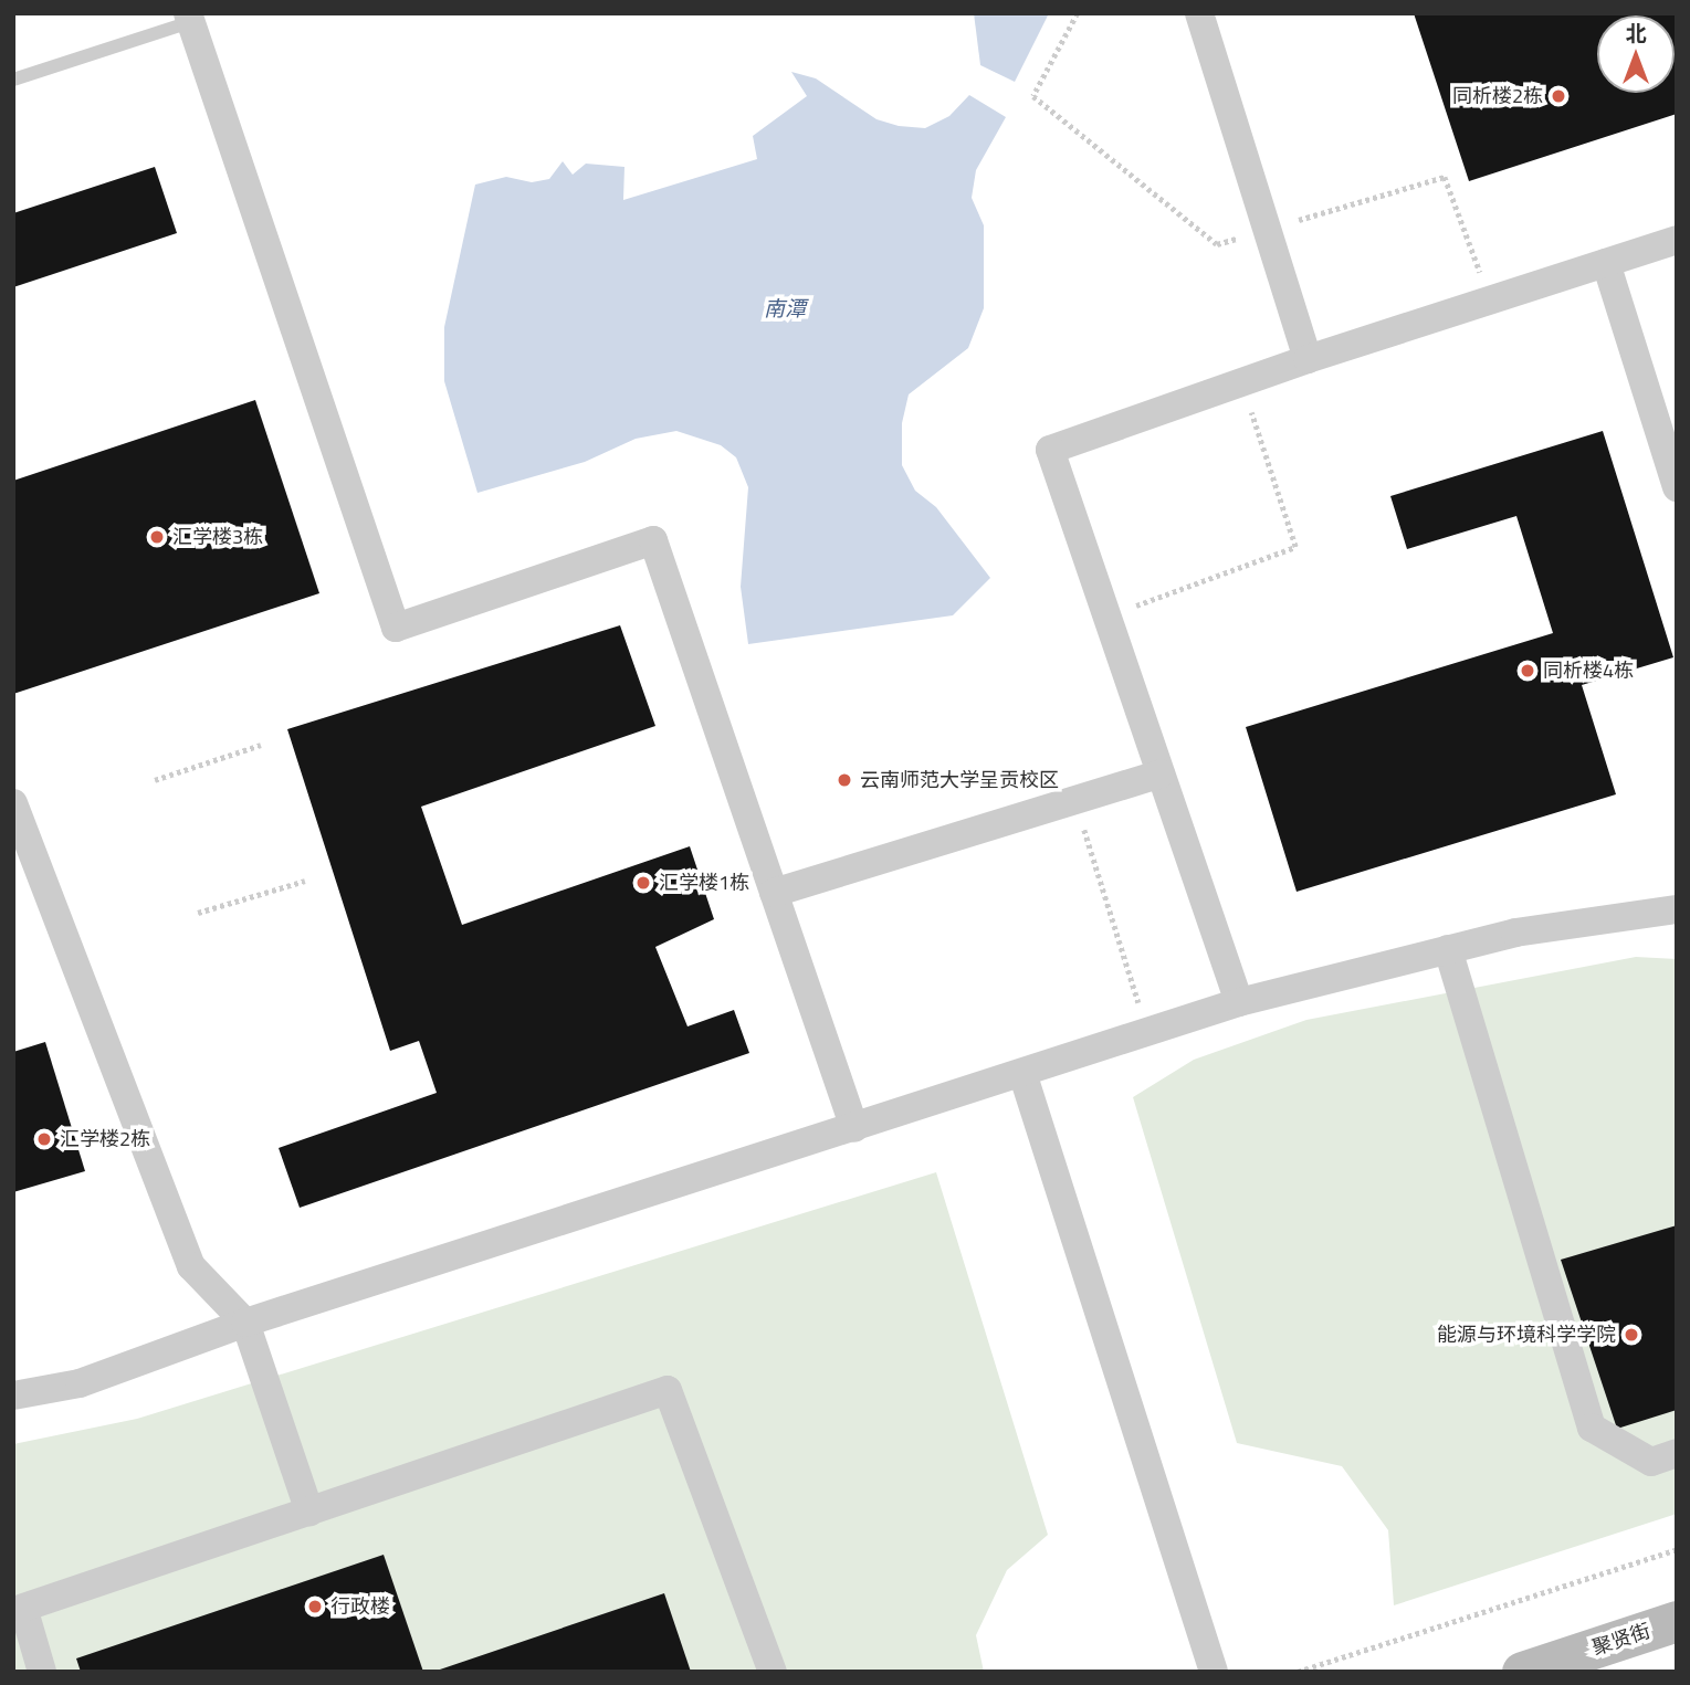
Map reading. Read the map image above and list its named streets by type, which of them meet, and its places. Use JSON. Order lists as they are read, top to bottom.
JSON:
{
  "streets": {
    "main road": ["聚贤街"]
  },
  "water": ["南潭"],
  "places": [
    "同析楼2栋",
    "汇学楼3栋",
    "同析楼4栋",
    "云南师范大学呈贡校区",
    "汇学楼1栋",
    "汇学楼2栋",
    "能源与环境科学学院",
    "行政楼"
  ],
  "north": "top"
}
